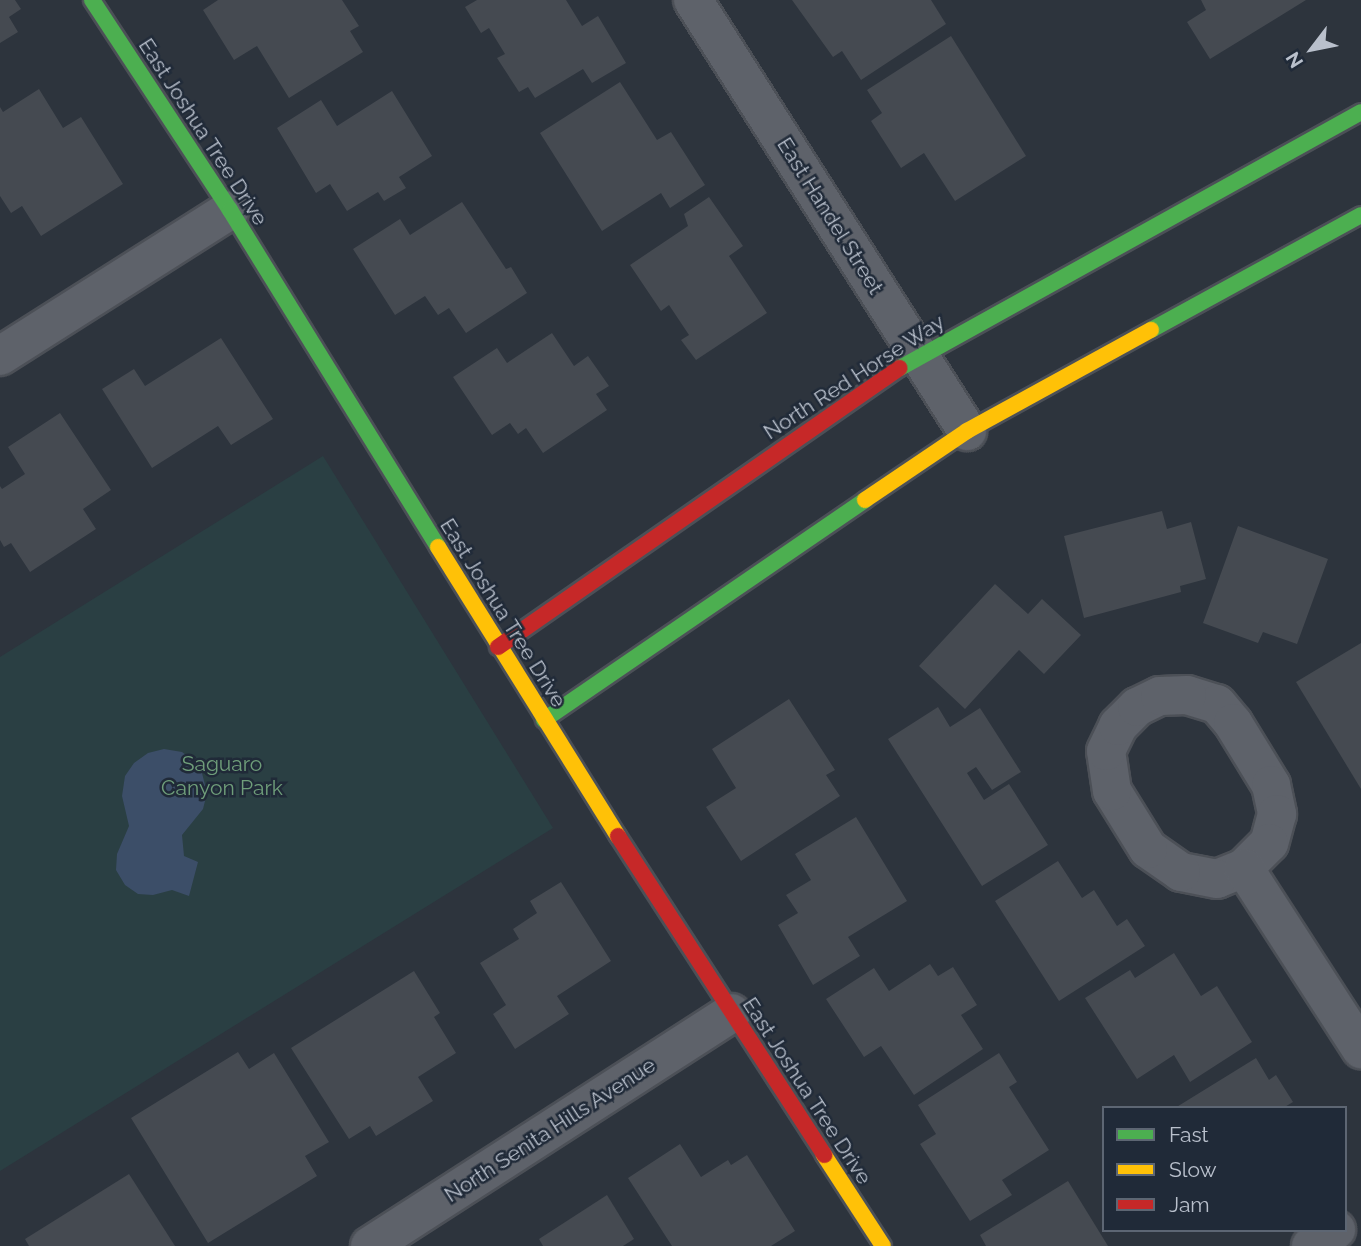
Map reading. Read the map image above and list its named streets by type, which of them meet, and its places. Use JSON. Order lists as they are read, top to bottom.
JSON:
{
  "streets": {
    "street": [
      "East Joshua Tree Drive",
      "East Handel Street",
      "North Red Horse Way",
      "North Senita Hills Avenue"
    ]
  },
  "crossings": [
    ["East Joshua Tree Drive", "North Red Horse Way"],
    ["East Joshua Tree Drive", "North Senita Hills Avenue"],
    ["East Handel Street", "North Red Horse Way"]
  ],
  "parks": ["Saguaro Canyon Park"],
  "legend": ["Fast", "Slow", "Jam"],
  "north": "bottom left"
}
